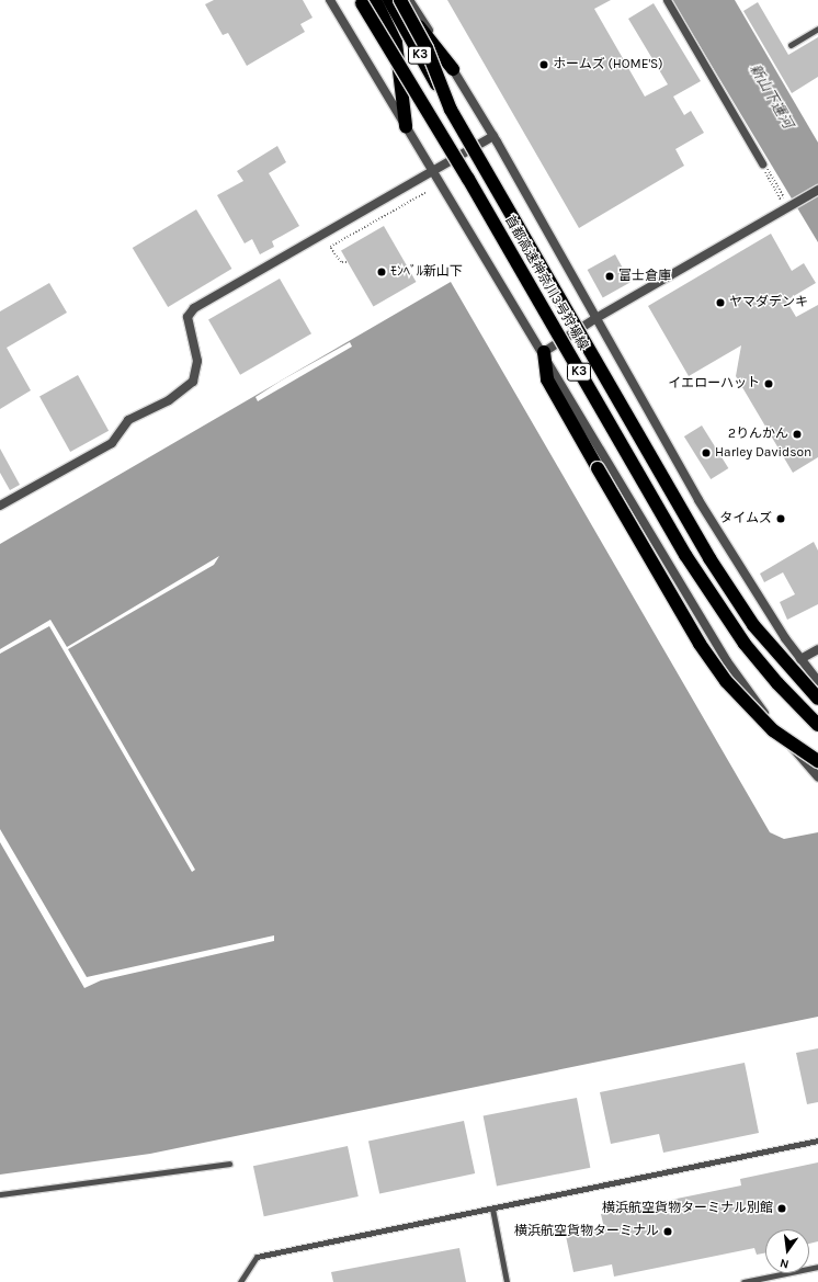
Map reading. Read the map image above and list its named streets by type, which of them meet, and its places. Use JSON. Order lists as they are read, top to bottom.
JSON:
{
  "streets": {
    "highway": ["K3", "首都高速神奈川3号狩場線"]
  },
  "crossings": [
    ["K3", "首都高速神奈川3号狩場線"]
  ],
  "water": ["新山下運河"],
  "places": [
    "ホームズ (HOME'S)",
    "ﾓﾝﾍﾞﾙ新山下",
    "富士倉庫",
    "ヤマダデンキ",
    "イエローハット",
    "2りんかん",
    "Harley Davidson",
    "タイムズ",
    "横浜航空貨物ターミナル別館",
    "横浜航空貨物ターミナル"
  ],
  "north": "bottom"
}
